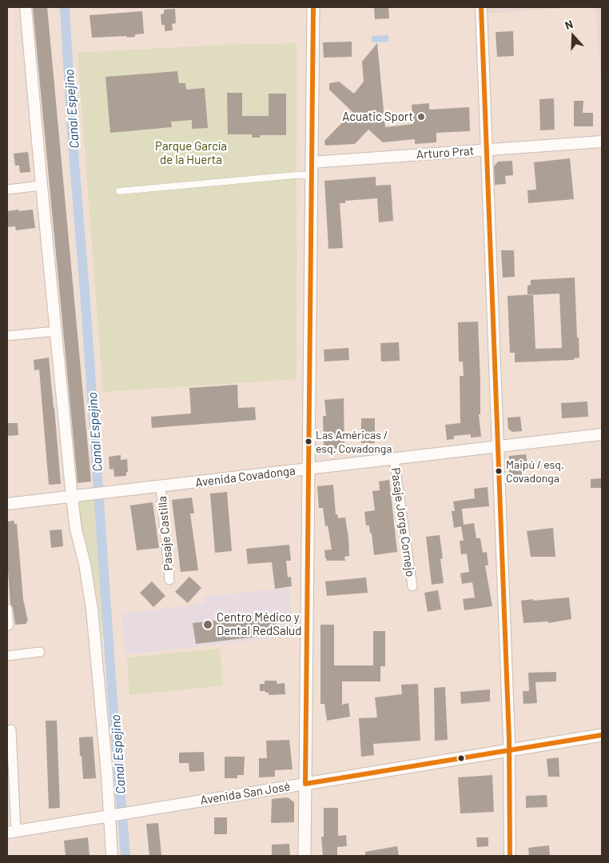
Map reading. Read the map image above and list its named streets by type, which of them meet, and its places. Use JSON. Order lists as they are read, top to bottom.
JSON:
{
  "streets": {
    "main road": ["Avenida San José"],
    "street": [
      "Arturo Prat",
      "Avenida Covadonga",
      "Pasaje Jorge Cornejo",
      "Pasaje Castilla"
    ]
  },
  "crossings": [
    ["Avenida Covadonga", "Pasaje Jorge Cornejo"],
    ["Avenida Covadonga", "Pasaje Castilla"]
  ],
  "water": ["Canal Espejino"],
  "parks": ["Parque García de la Huerta"],
  "places": [
    "Acuatic Sport",
    "Las Américas / esq. Covadonga",
    "Maipú / esq. Covadonga",
    "Centro Médico y Dental RedSalud"
  ],
  "north": "top"
}
